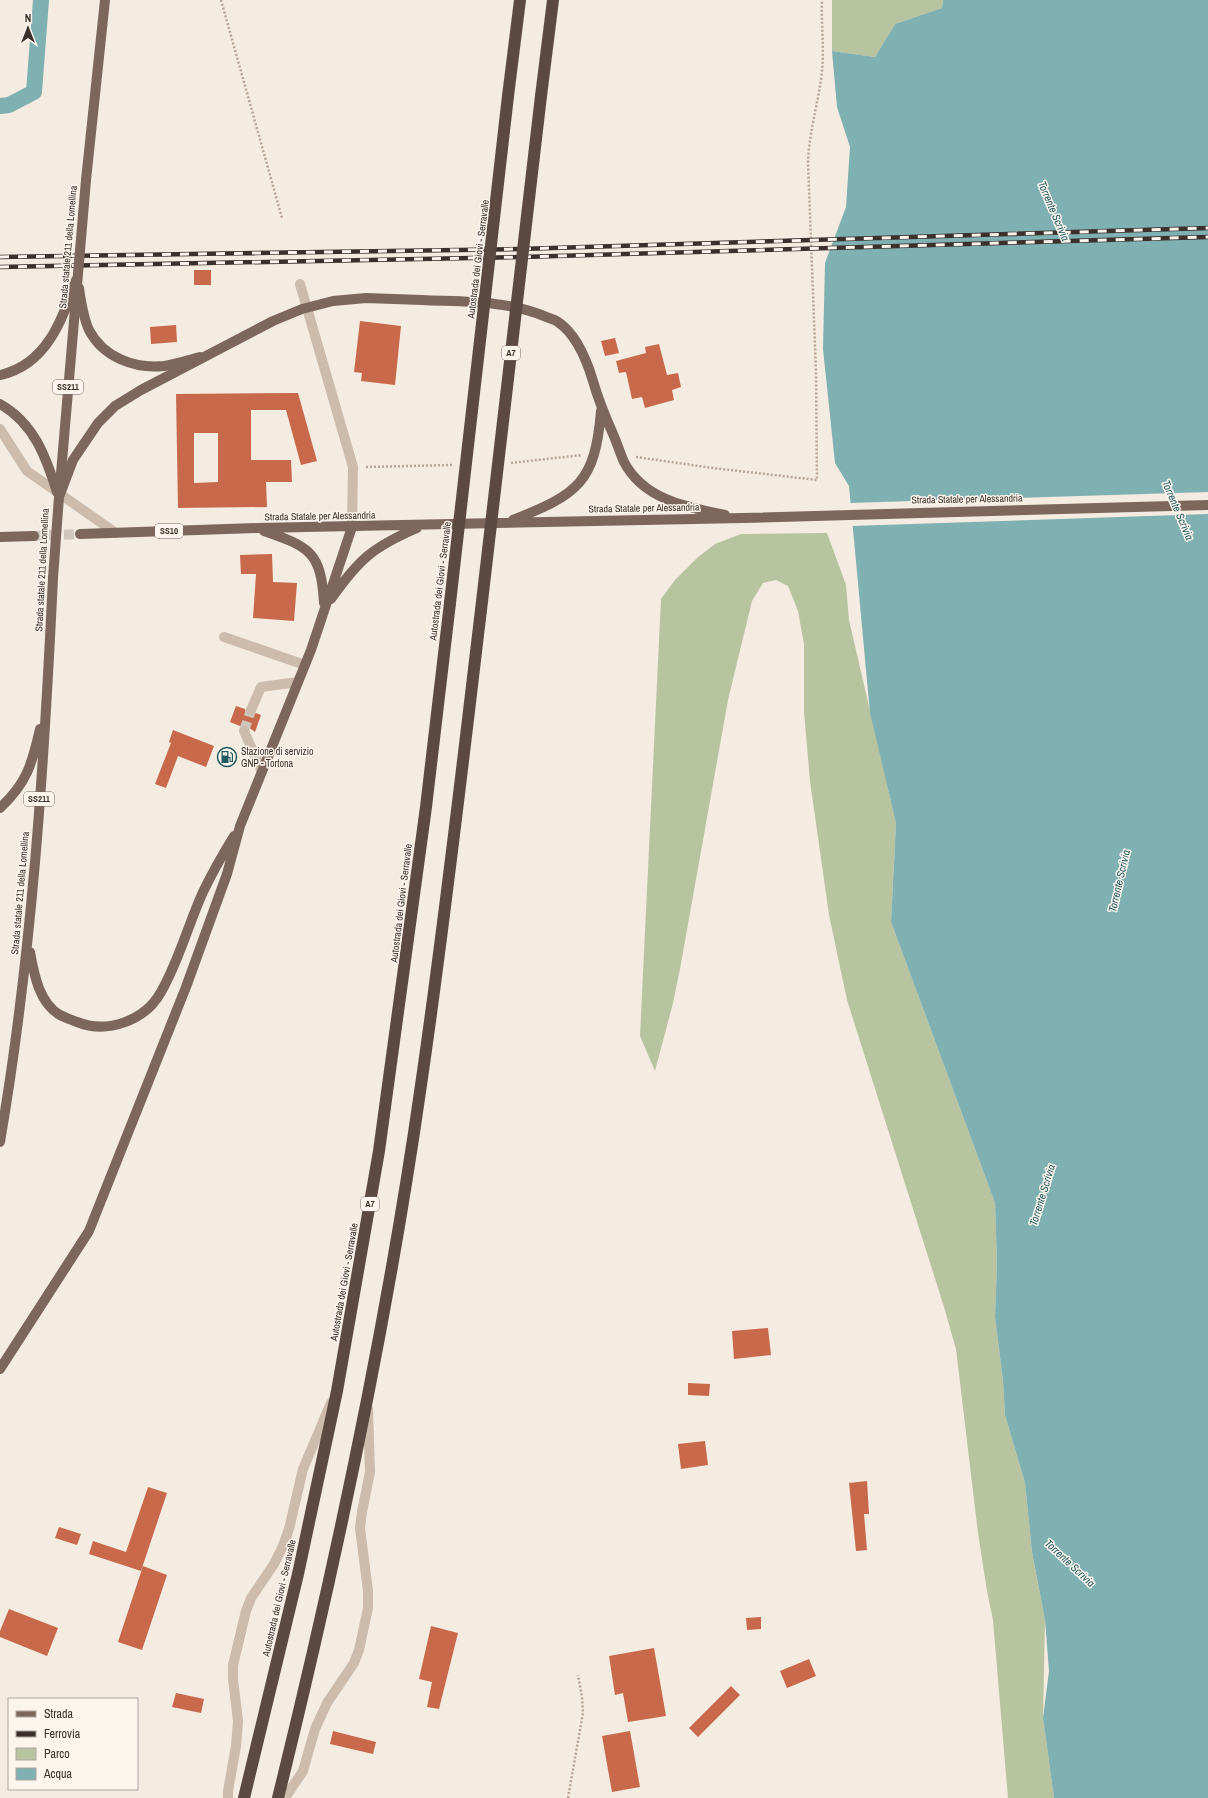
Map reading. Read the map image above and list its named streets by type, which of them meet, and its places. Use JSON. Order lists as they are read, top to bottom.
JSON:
{
  "streets": {
    "highway": ["Autostrada dei Giovi - Serravalle", "A7"],
    "main road": [
      "Strada statale 211 della Lomellina",
      "SS211",
      "Strada Statale per Alessandria",
      "SS10"
    ]
  },
  "water": ["Torrente Scrivia"],
  "places": {
    "fuel station": ["Stazione di servizio GNP - Tortona"]
  },
  "legend": [
    "Strada",
    "Ferrovia",
    "Parco",
    "Acqua"
  ],
  "north": "top"
}
